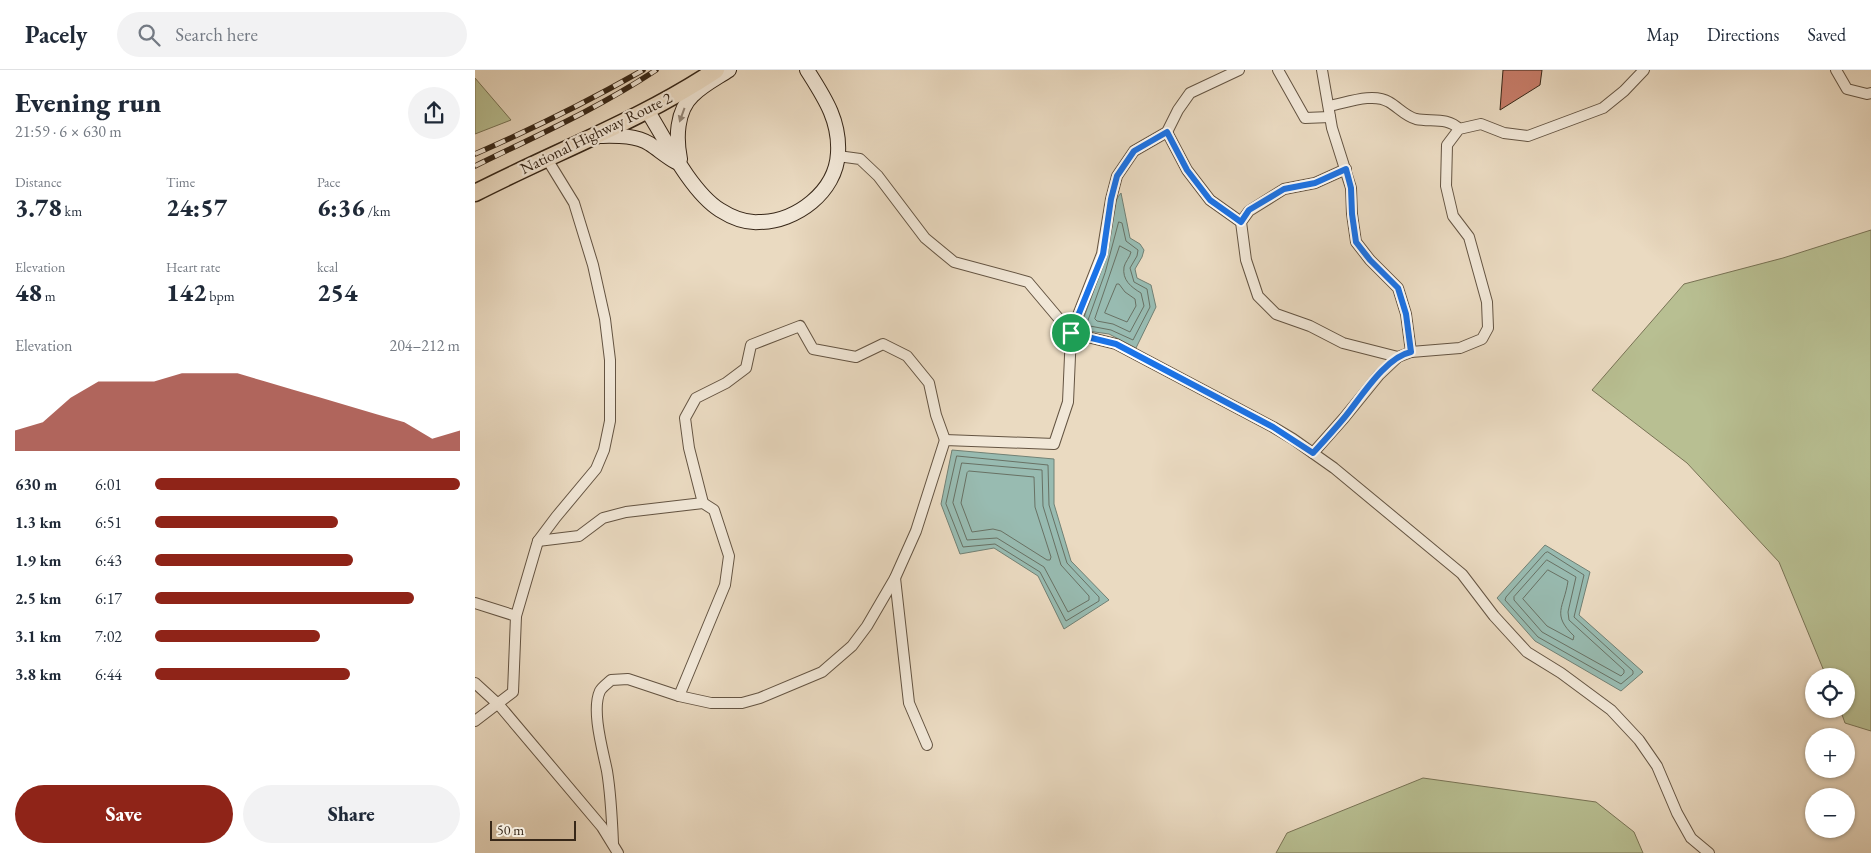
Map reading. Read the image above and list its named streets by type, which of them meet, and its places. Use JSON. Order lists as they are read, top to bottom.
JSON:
{
  "streets": {
    "highway": ["National Highway Route 2"]
  },
  "scale_bar": "50 m",
  "page": {
    "header": "Pacely",
    "search": "Search here",
    "nav": ["Map", "Directions", "Saved"],
    "heading": ["Evening run", "21:59 · 6 × 630 m"],
    "stats": [
      ["Distance", "3.78 km"],
      ["Time", "24:57"],
      ["Pace", "6:36 /km"],
      ["Elevation", "48 m"],
      ["Heart rate", "142 bpm"],
      ["kcal", "254"]
    ],
    "chart": ["Elevation", "204–212 m"],
    "list": [
      {
        "name": "630 m",
        "note": "6:01"
      },
      {
        "name": "1.3 km",
        "note": "6:51"
      },
      {
        "name": "1.9 km",
        "note": "6:43"
      },
      {
        "name": "2.5 km",
        "note": "6:17"
      },
      {
        "name": "3.1 km",
        "note": "7:02"
      },
      {
        "name": "3.8 km",
        "note": "6:44"
      }
    ],
    "map_buttons": ["+", "−"],
    "buttons": ["Save", "Share"],
    "scale": "50 m"
  }
}
